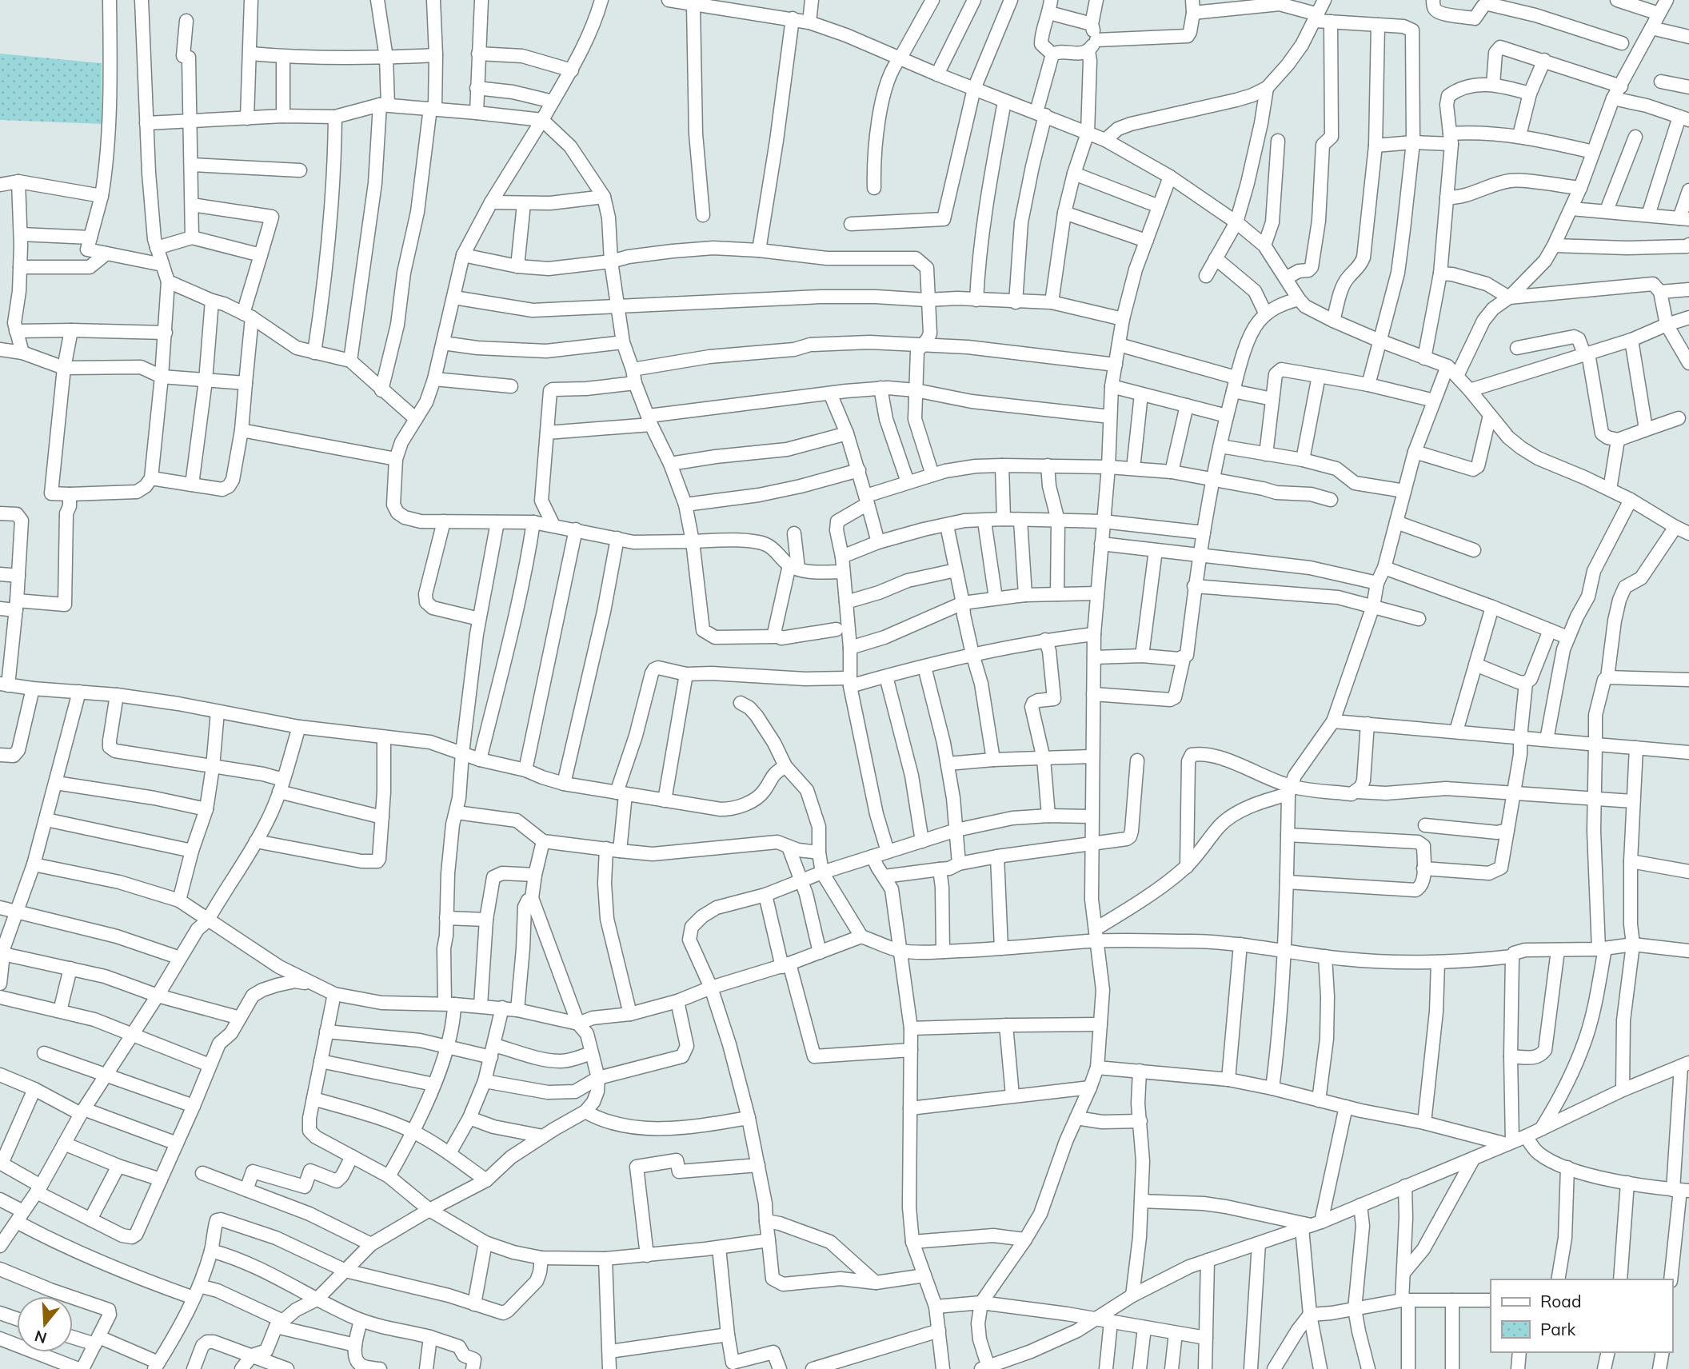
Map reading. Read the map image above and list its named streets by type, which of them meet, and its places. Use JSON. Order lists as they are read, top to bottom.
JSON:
{
  "legend": ["Road", "Park"],
  "north": "bottom"
}
